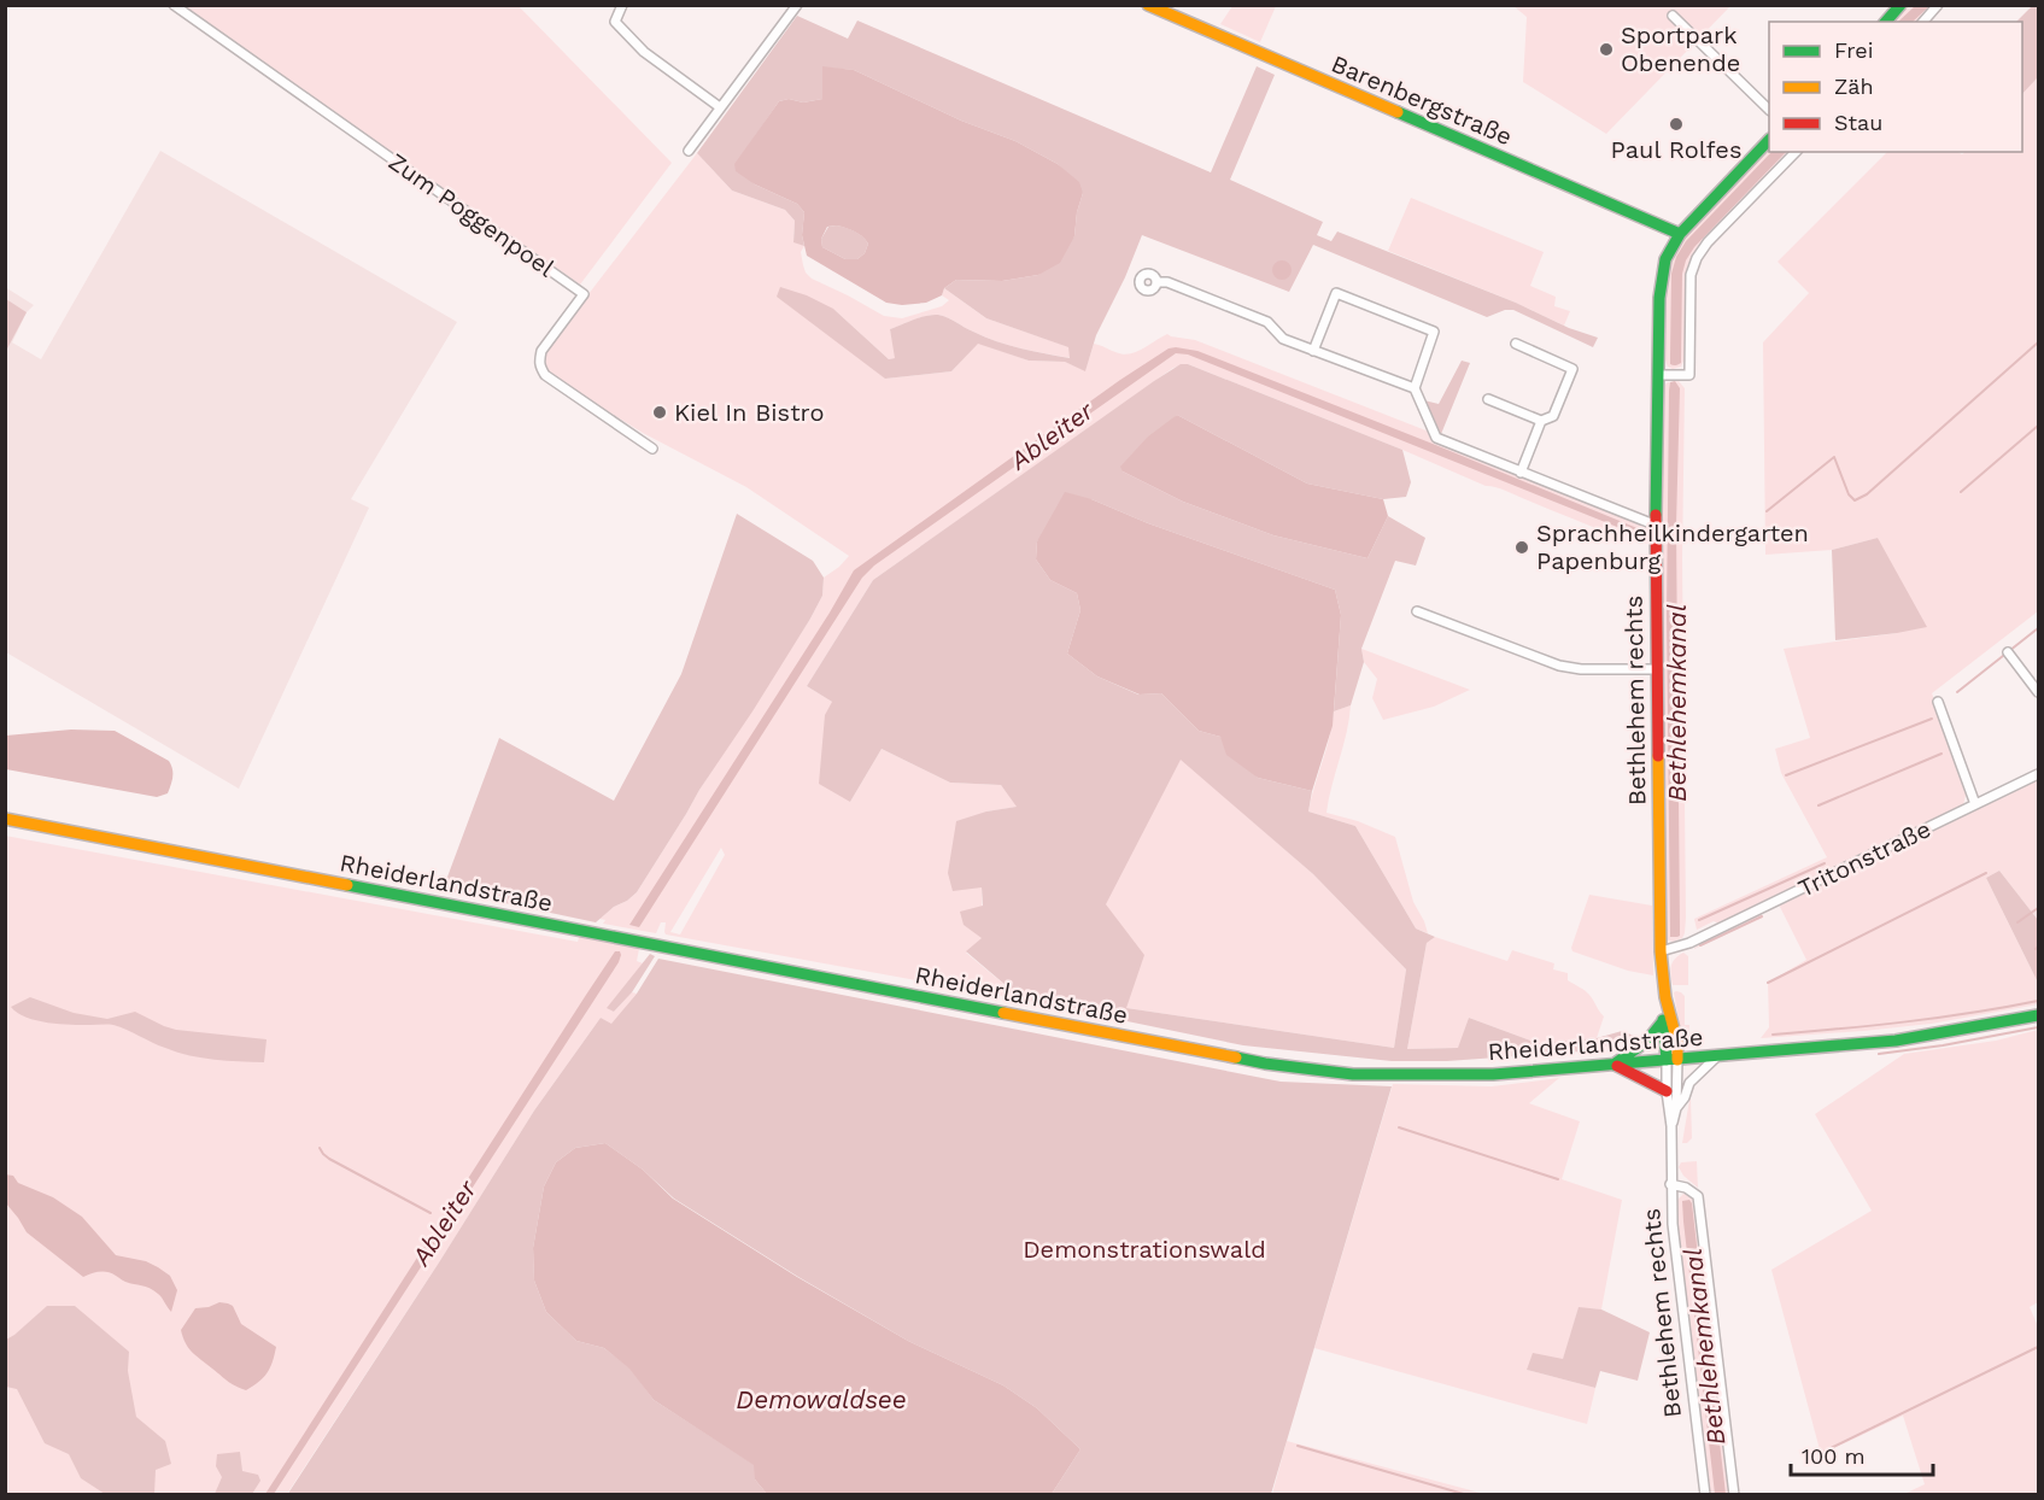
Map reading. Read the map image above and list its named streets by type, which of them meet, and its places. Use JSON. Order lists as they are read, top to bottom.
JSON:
{
  "streets": {
    "main road": ["Barenbergstraße", "Bethlehem rechts", "Rheiderlandstraße"],
    "street": ["Zum Poggenpoel", "Tritonstraße"]
  },
  "crossings": [
    ["Barenbergstraße", "Bethlehem rechts"],
    ["Bethlehem rechts", "Tritonstraße"],
    ["Bethlehem rechts", "Rheiderlandstraße"]
  ],
  "water": ["Ableiter", "Bethlehemkanal", "Demowaldsee"],
  "parks": ["Demonstrationswald"],
  "places": [
    "Sportpark Obenende",
    "Paul Rolfes",
    "Kiel In Bistro",
    "Sprachheilkindergarten Papenburg"
  ],
  "legend": ["Frei", "Zäh", "Stau"],
  "scale_bar": "100 m"
}
